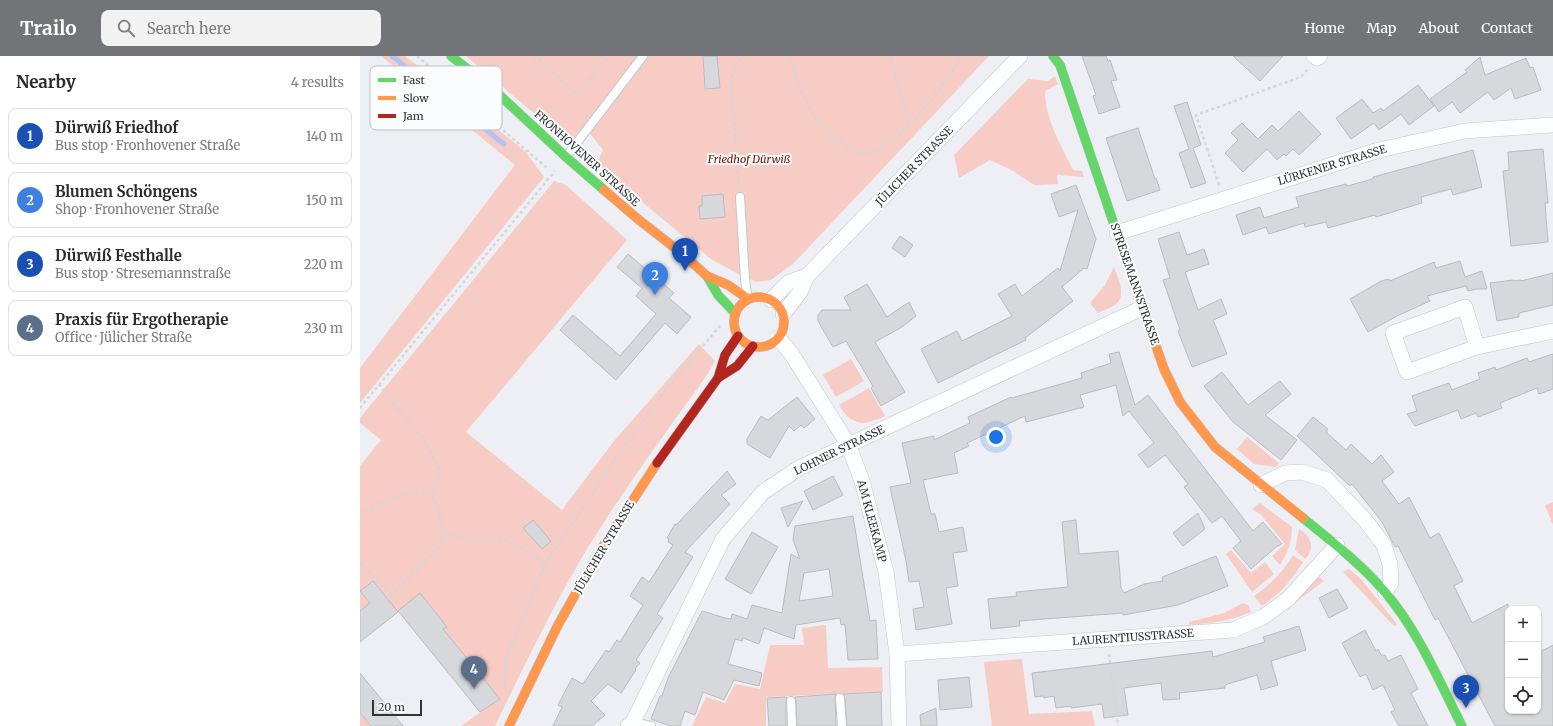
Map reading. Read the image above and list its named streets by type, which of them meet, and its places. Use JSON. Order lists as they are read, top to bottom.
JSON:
{
  "streets": {
    "street": [
      "FRONHOVENER STRASSE",
      "LÜRKENER STRASSE",
      "JÜLICHER STRASSE",
      "STRESEMANNSTRASSE",
      "LOHNER STRASSE",
      "AM KLEEKAMP",
      "LAURENTIUSSTRASSE"
    ]
  },
  "crossings": [
    ["FRONHOVENER STRASSE", "JÜLICHER STRASSE"],
    ["FRONHOVENER STRASSE", "AM KLEEKAMP"],
    ["LÜRKENER STRASSE", "STRESEMANNSTRASSE"],
    ["JÜLICHER STRASSE", "AM KLEEKAMP"],
    ["STRESEMANNSTRASSE", "LOHNER STRASSE"],
    ["STRESEMANNSTRASSE", "LAURENTIUSSTRASSE"],
    ["LOHNER STRASSE", "AM KLEEKAMP"],
    ["AM KLEEKAMP", "LAURENTIUSSTRASSE"]
  ],
  "parks": ["Friedhof Dürwiß"],
  "legend": ["Fast", "Slow", "Jam"],
  "scale_bar": "20 m",
  "page": {
    "header": "Trailo",
    "search": "Search here",
    "nav": [
      "Home",
      "Map",
      "About",
      "Contact"
    ],
    "heading": ["Nearby", "4 results"],
    "list": [
      {
        "mark": "1",
        "name": "Dürwiß Friedhof",
        "note": "Bus stop · Fronhovener Straße",
        "value": "140 m"
      },
      {
        "mark": "2",
        "name": "Blumen Schöngens",
        "note": "Shop · Fronhovener Straße",
        "value": "150 m"
      },
      {
        "mark": "3",
        "name": "Dürwiß Festhalle",
        "note": "Bus stop · Stresemannstraße",
        "value": "220 m"
      },
      {
        "mark": "4",
        "name": "Praxis für Ergotherapie",
        "note": "Office · Jülicher Straße",
        "value": "230 m"
      }
    ],
    "pins": [
      "1",
      "2",
      "4",
      "3"
    ],
    "map_buttons": ["+", "−"],
    "scale": "20 m"
  }
}
